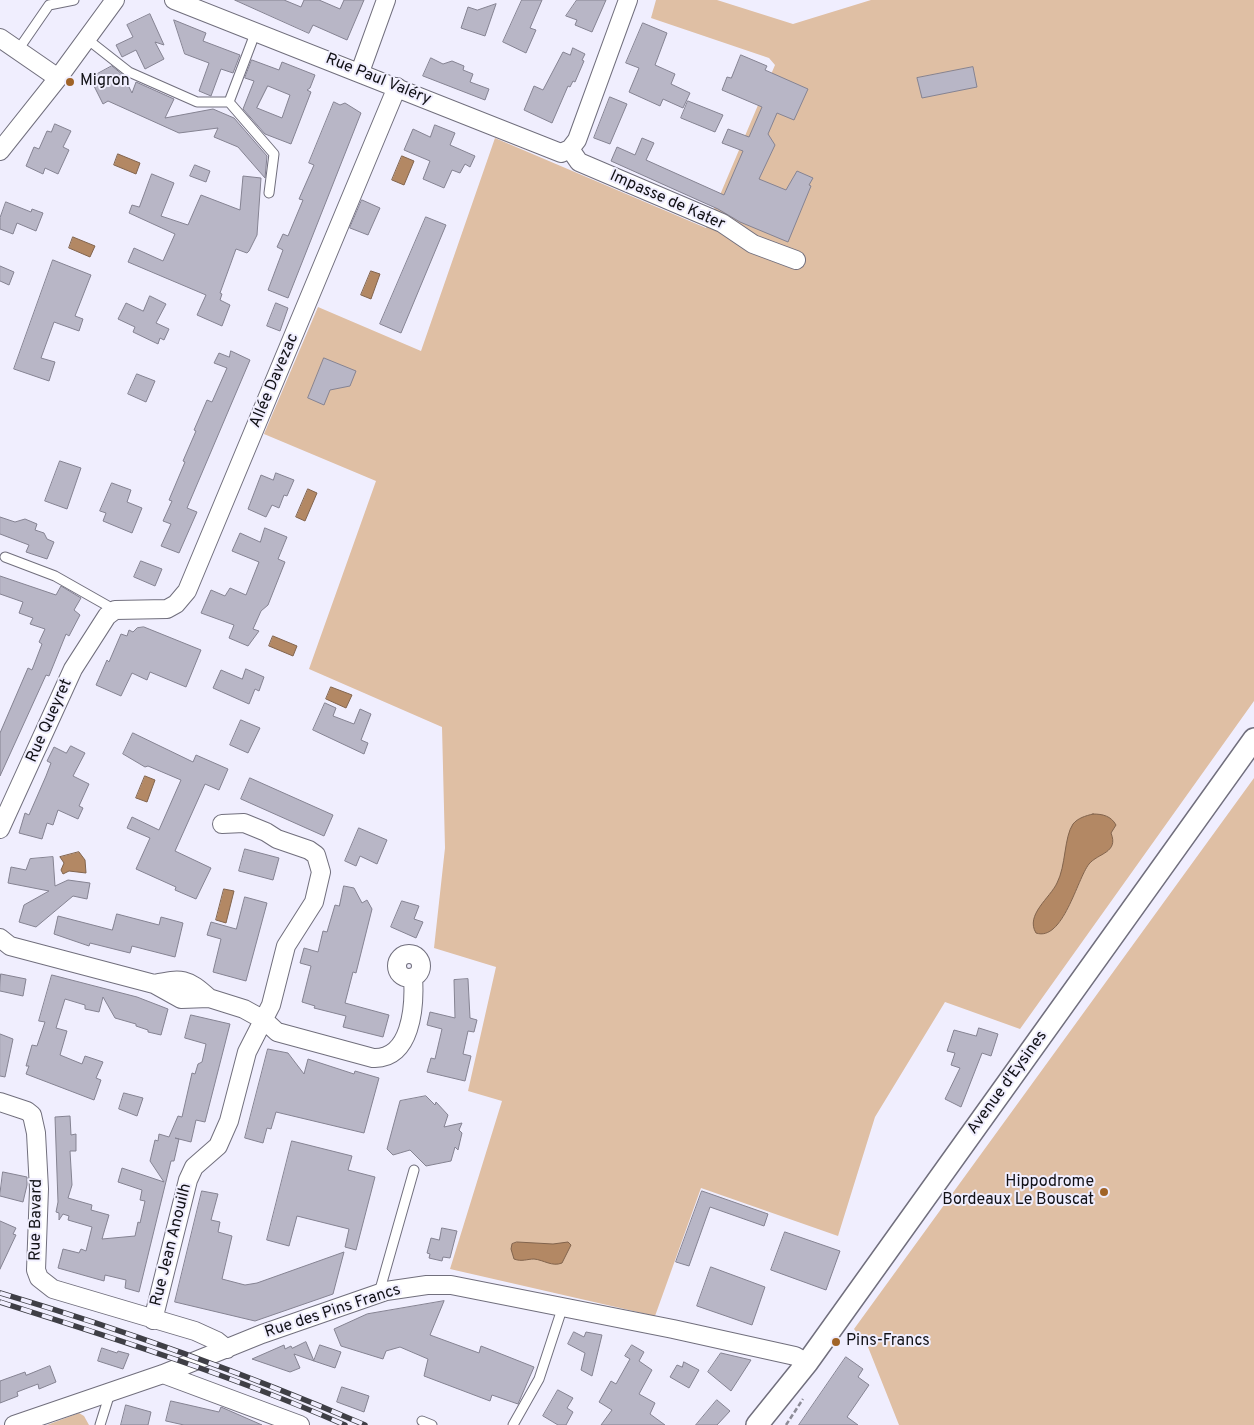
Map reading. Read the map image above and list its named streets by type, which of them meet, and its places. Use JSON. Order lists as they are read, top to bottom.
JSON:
{
  "streets": {
    "street": [
      "Rue Paul Valéry",
      "Impasse de Kater",
      "Allée Davezac",
      "Rue Queyret",
      "Avenue d'Eysines",
      "Rue Bavard",
      "Rue Jean Anouilh",
      "Rue des Pins Francs"
    ]
  },
  "crossings": [
    ["Rue Paul Valéry", "Impasse de Kater"],
    ["Rue Paul Valéry", "Allée Davezac"],
    ["Allée Davezac", "Rue Queyret"],
    ["Avenue d'Eysines", "Rue des Pins Francs"],
    ["Rue Bavard", "Rue Jean Anouilh"],
    ["Rue Bavard", "Rue des Pins Francs"]
  ],
  "places": ["Migron", "Hippodrome Bordeaux Le Bouscat", "Pins-Francs"]
}
